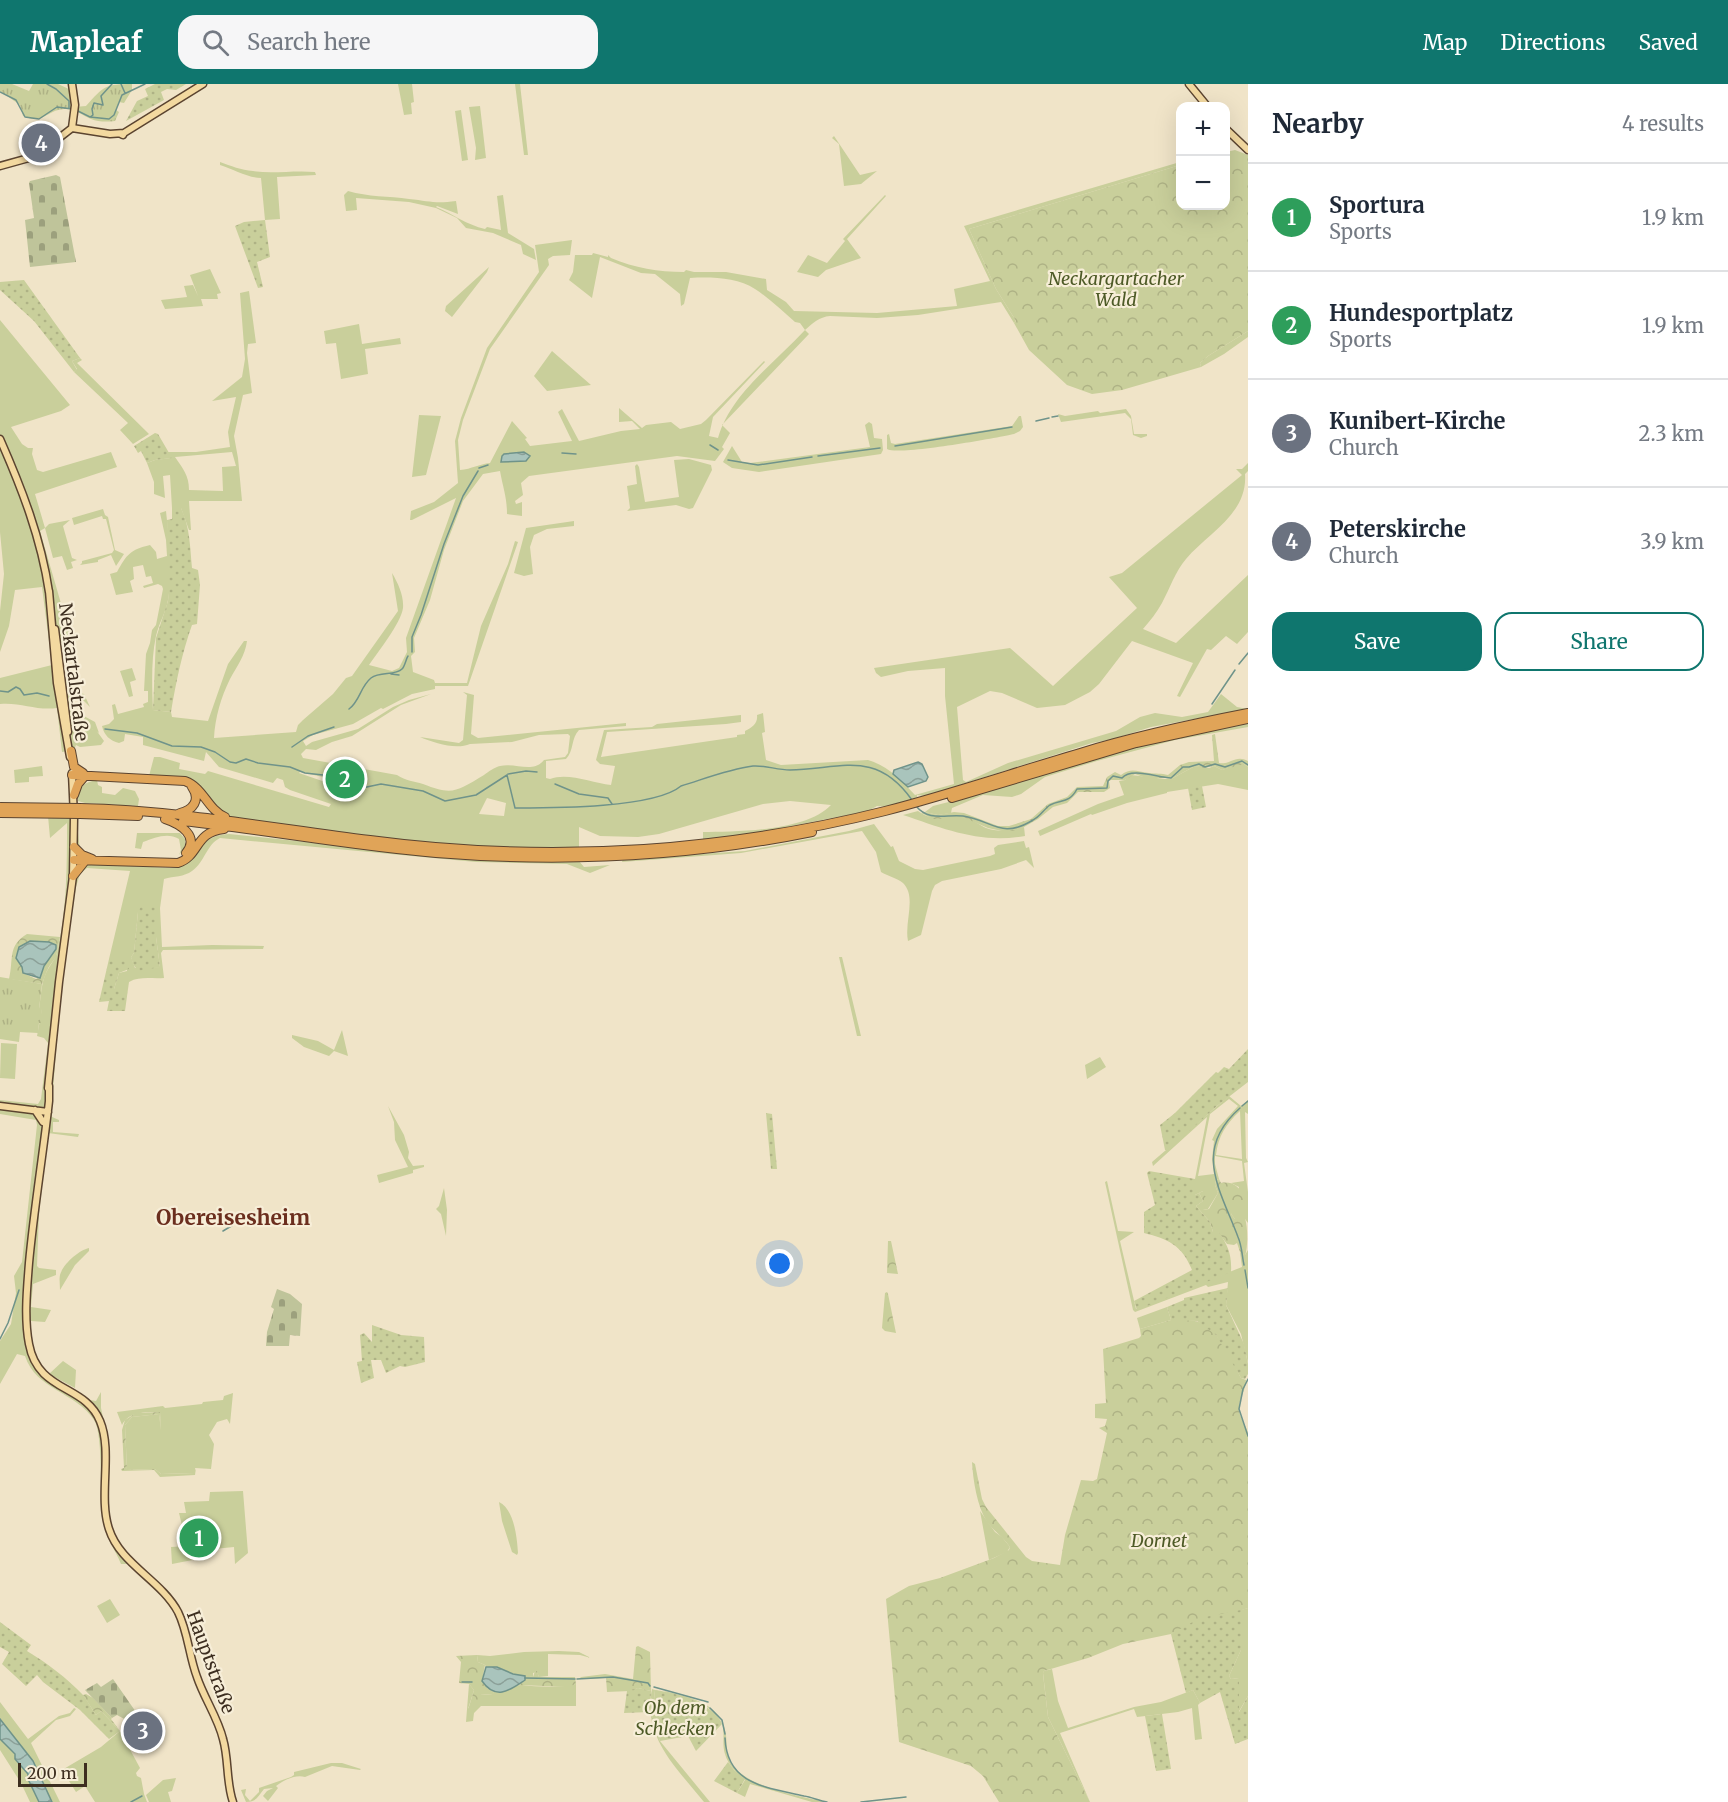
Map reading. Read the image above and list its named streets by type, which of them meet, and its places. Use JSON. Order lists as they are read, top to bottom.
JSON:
{
  "streets": {
    "main road": ["Neckartalstraße", "Hauptstraße"]
  },
  "districts": ["Obereisesheim"],
  "parks": ["Neckargartacher Wald", "Dornet", "Ob dem Schlecken"],
  "scale_bar": "200 m",
  "page": {
    "header": "Mapleaf",
    "search": "Search here",
    "nav": ["Map", "Directions", "Saved"],
    "heading": ["Nearby", "4 results"],
    "map_buttons": ["+", "−"],
    "pins": [
      "4",
      "2",
      "1",
      "3"
    ],
    "list": [
      {
        "mark": "1",
        "name": "Sportura",
        "note": "Sports",
        "value": "1.9 km"
      },
      {
        "mark": "2",
        "name": "Hundesportplatz",
        "note": "Sports",
        "value": "1.9 km"
      },
      {
        "mark": "3",
        "name": "Kunibert-Kirche",
        "note": "Church",
        "value": "2.3 km"
      },
      {
        "mark": "4",
        "name": "Peterskirche",
        "note": "Church",
        "value": "3.9 km"
      }
    ],
    "buttons": ["Save", "Share"],
    "scale": "200 m"
  }
}
